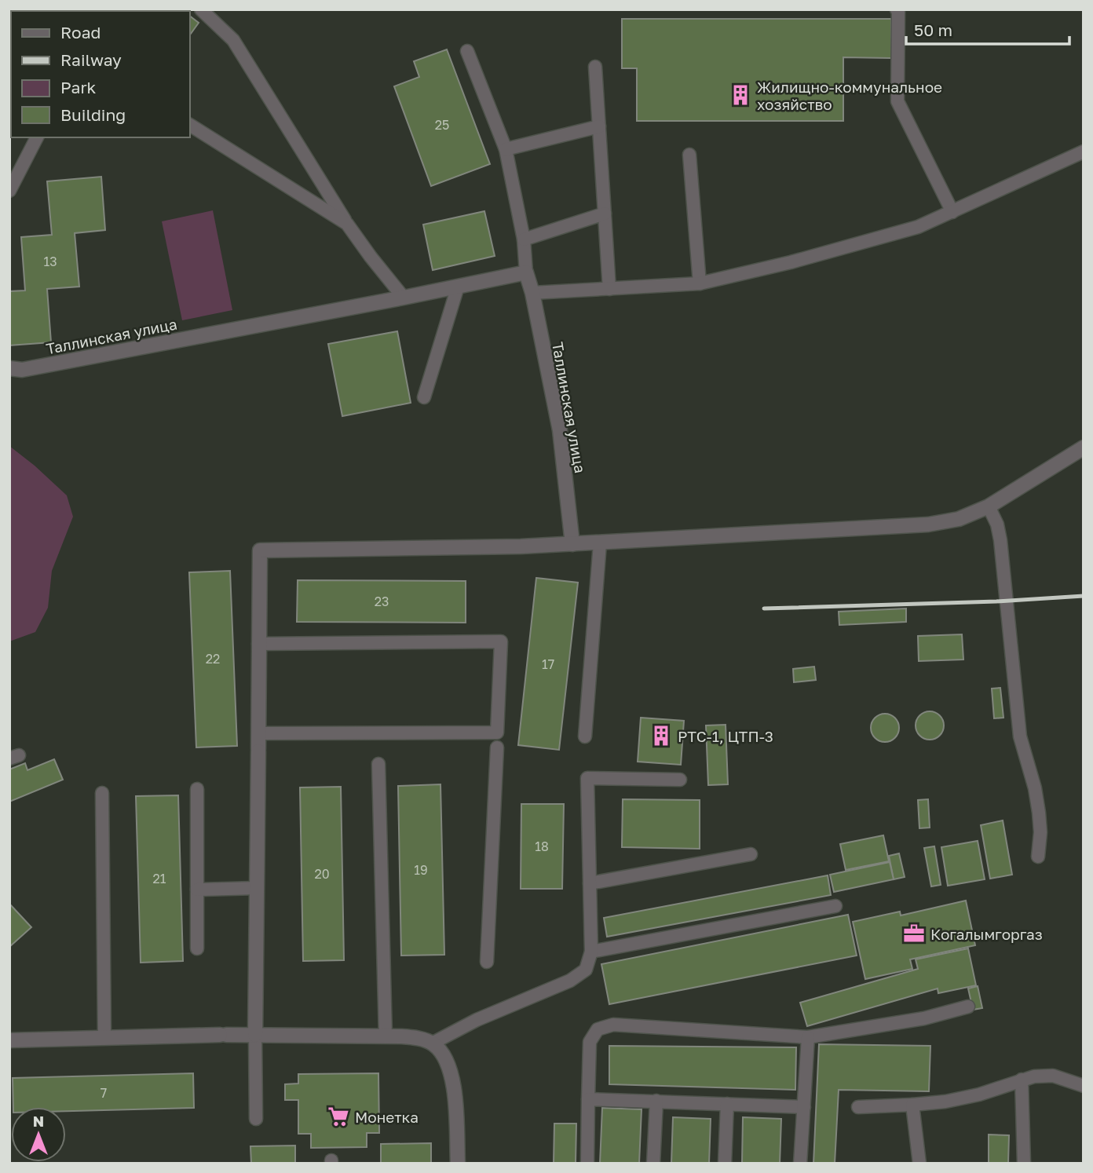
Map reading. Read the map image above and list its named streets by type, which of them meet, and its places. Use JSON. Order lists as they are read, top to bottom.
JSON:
{
  "streets": {
    "street": ["Таллинская улица"]
  },
  "places": {
    "building": ["Жилищно-коммунальное хозяйство", "РТС-1, ЦТП-3"],
    "office": ["Когалымгоргаз"],
    "supermarket": ["Монетка"]
  },
  "house_numbers": [
    "25",
    "13",
    "23",
    "22",
    "17",
    "18",
    "19",
    "20",
    "21",
    "7"
  ],
  "legend": [
    "Road",
    "Railway",
    "Park",
    "Building"
  ],
  "scale_bar": "50 m",
  "north": "top"
}
